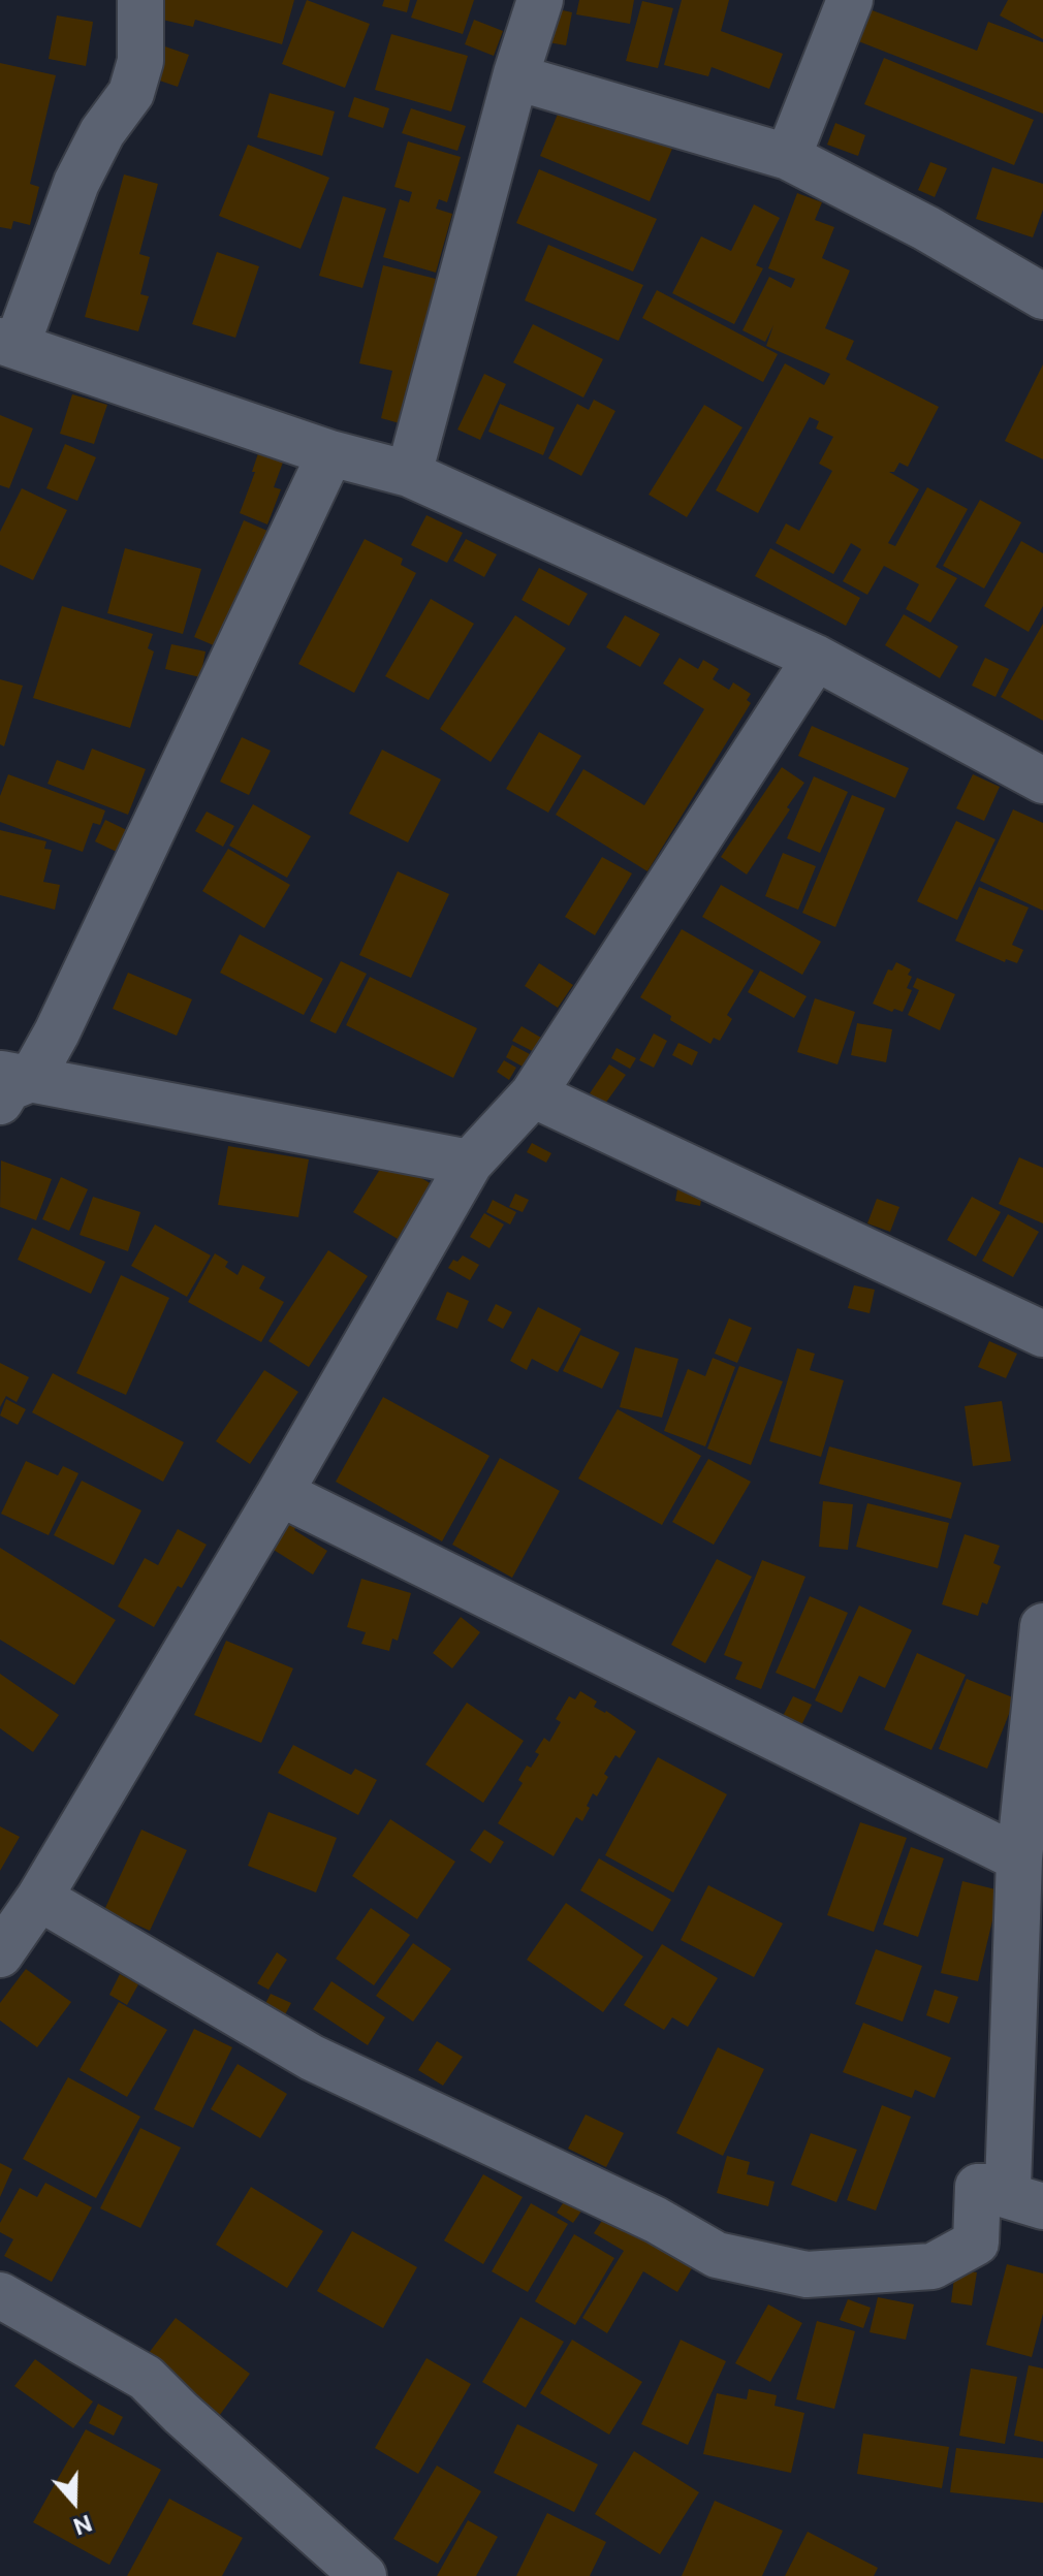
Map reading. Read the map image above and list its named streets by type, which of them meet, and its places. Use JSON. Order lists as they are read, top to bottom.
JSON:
{
  "north": "bottom"
}
